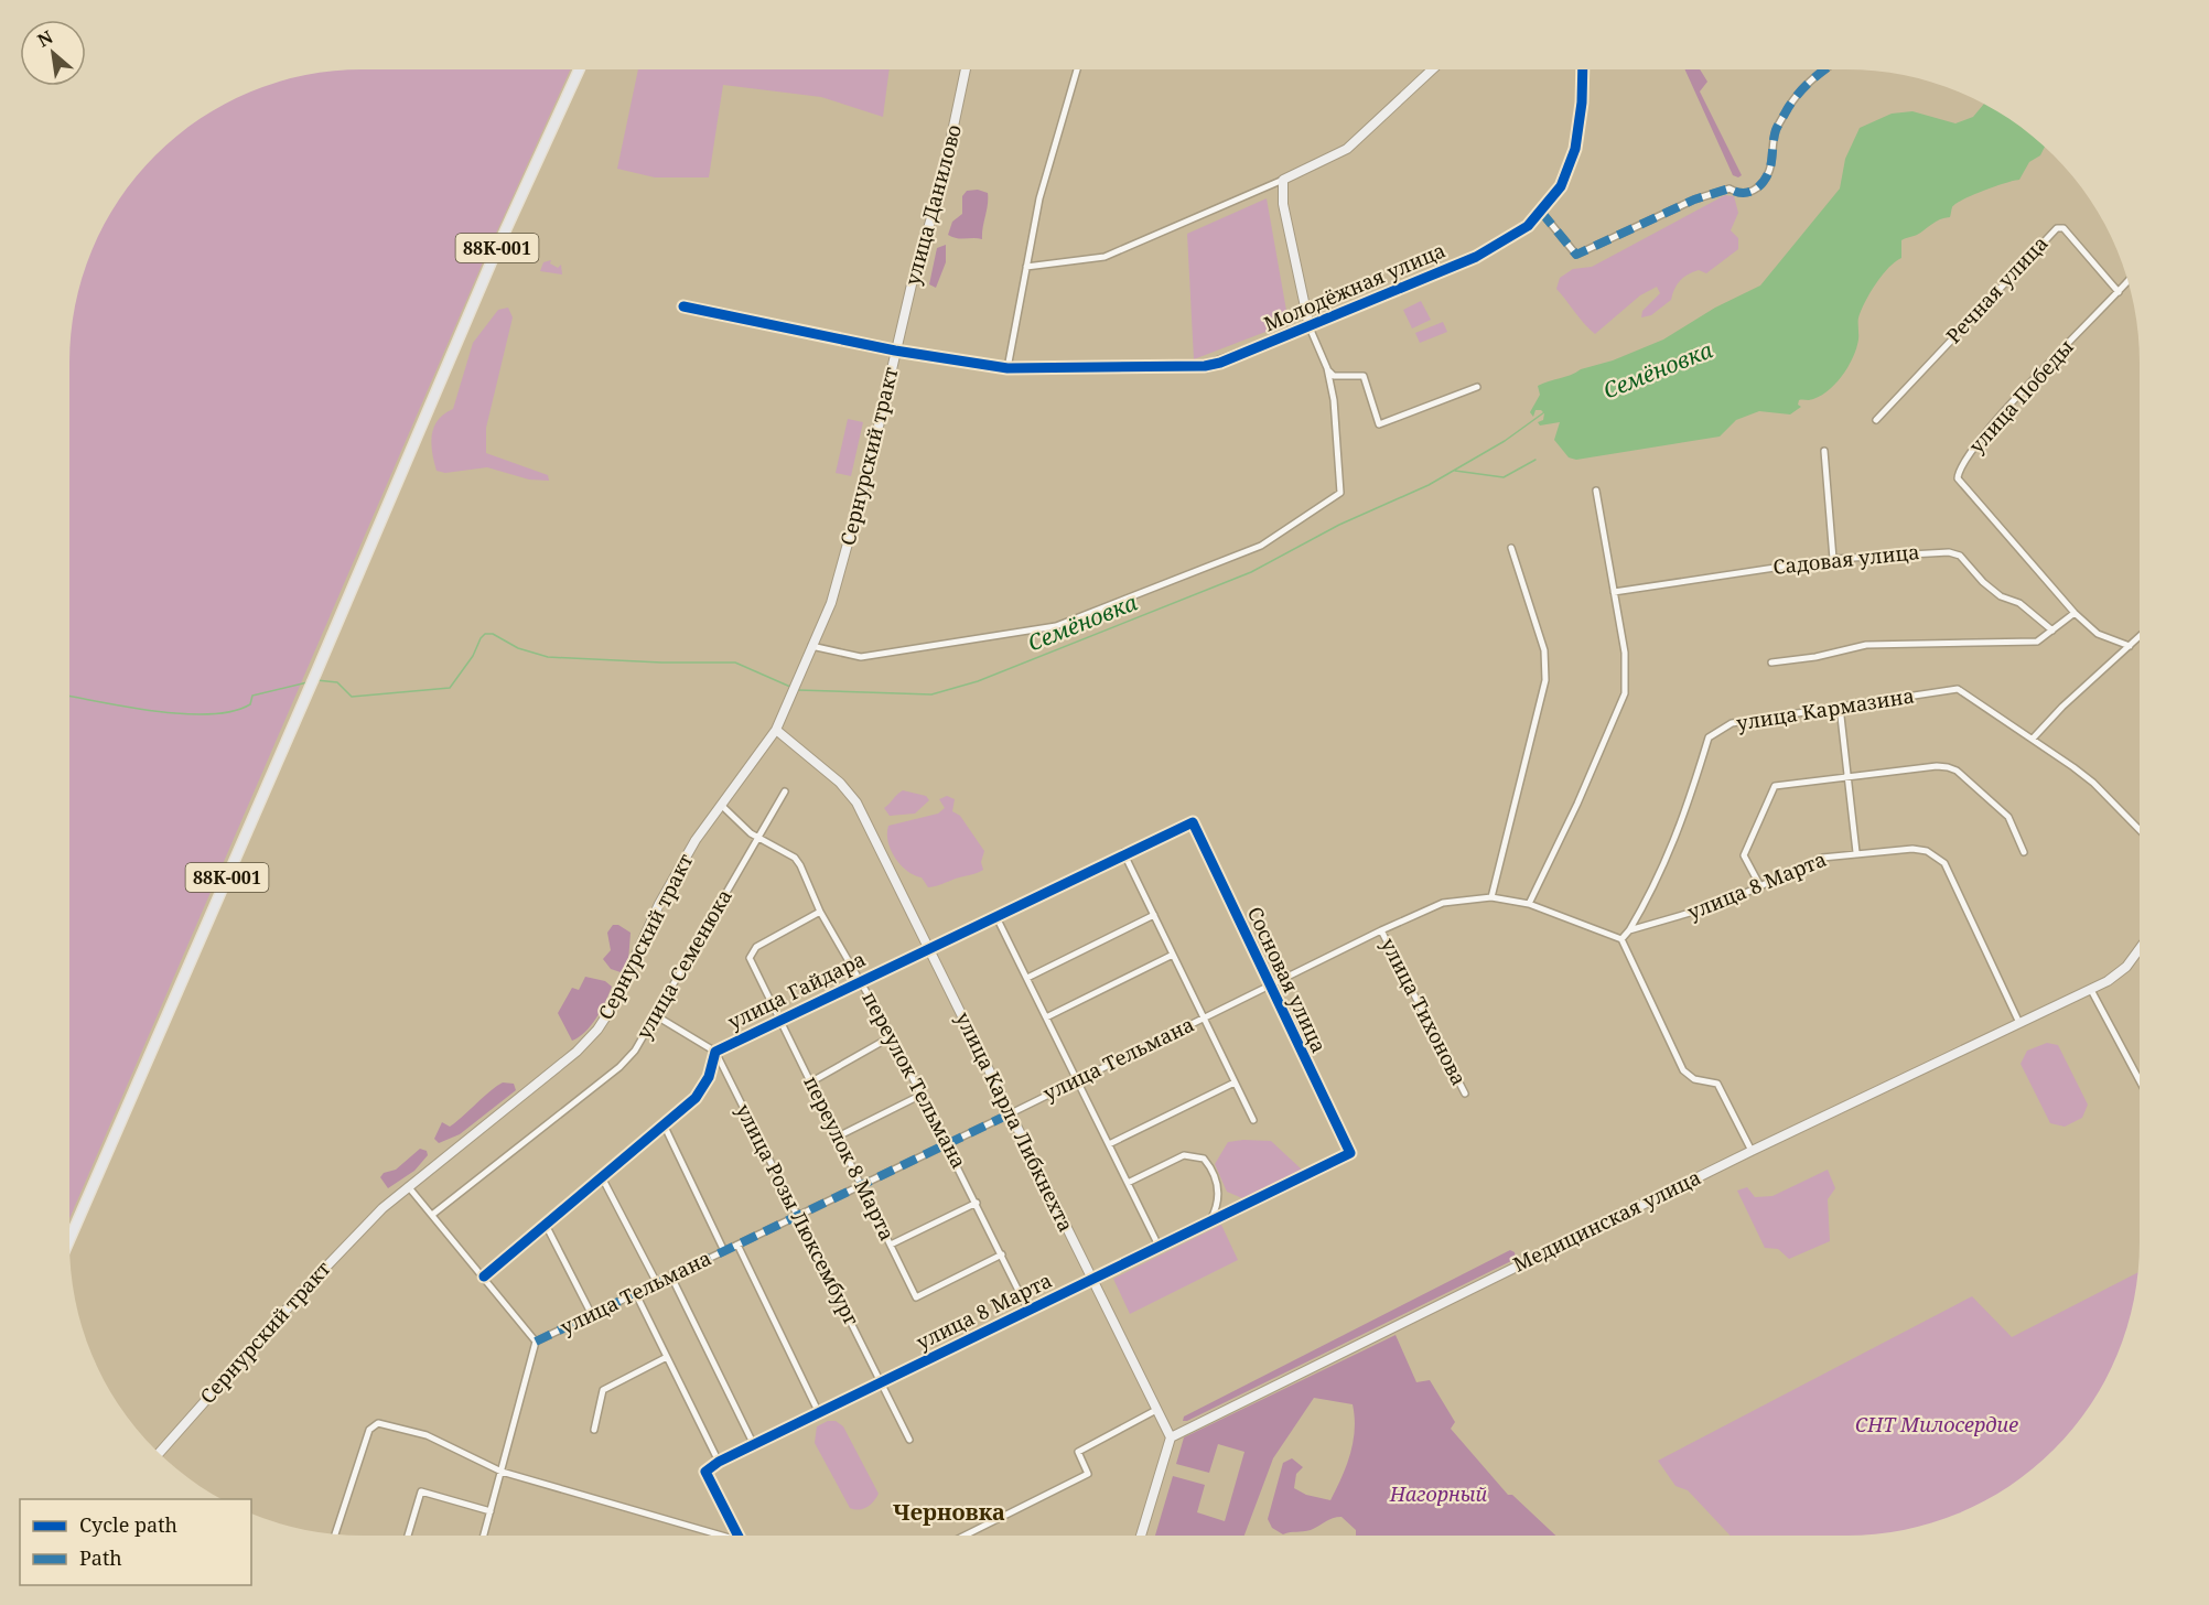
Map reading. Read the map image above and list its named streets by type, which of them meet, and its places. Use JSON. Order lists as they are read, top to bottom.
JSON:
{
  "streets": {
    "main road": [
      "улица Данилово",
      "88К-001",
      "Молодёжная улица",
      "Сернурский тракт",
      "улица Карла Либкнехта",
      "Медицинская улица"
    ],
    "street": [
      "Речная улица",
      "улица Победы",
      "Садовая улица",
      "улица Кармазина",
      "улица 8 Марта",
      "улица Семенюка",
      "Сосновая улица",
      "улица Гайдара",
      "улица Тихонова",
      "улица Тельмана",
      "переулок Тельмана",
      "переулок 8 Марта",
      "улица Розы Люксембург"
    ]
  },
  "crossings": [
    ["улица Данилово", "Молодёжная улица"],
    ["улица Данилово", "Сернурский тракт"],
    ["Молодёжная улица", "Сернурский тракт"],
    ["Речная улица", "улица Победы"],
    ["Сернурский тракт", "переулок Тельмана"],
    ["Сернурский тракт", "улица Карла Либкнехта"],
    ["улица Кармазина", "улица 8 Марта"],
    ["улица 8 Марта", "Сосновая улица"],
    ["улица 8 Марта", "переулок Тельмана"],
    ["улица 8 Марта", "улица Карла Либкнехта"],
    ["улица 8 Марта", "улица Розы Люксембург"],
    ["улица 8 Марта", "Медицинская улица"],
    ["улица Семенюка", "переулок Тельмана"],
    ["Сосновая улица", "улица Гайдара"],
    ["Сосновая улица", "улица Тельмана"],
    ["улица Гайдара", "переулок Тельмана"],
    ["улица Гайдара", "улица Карла Либкнехта"],
    ["улица Гайдара", "переулок 8 Марта"],
    ["улица Гайдара", "улица Розы Люксембург"],
    ["улица Тихонова", "улица Тельмана"],
    ["улица Тельмана", "переулок Тельмана"],
    ["улица Тельмана", "улица Карла Либкнехта"],
    ["улица Тельмана", "переулок 8 Марта"],
    ["улица Тельмана", "улица Розы Люксембург"],
    ["переулок Тельмана", "переулок 8 Марта"],
    ["улица Карла Либкнехта", "Медицинская улица"]
  ],
  "districts": ["Черновка"],
  "water": ["Семёновка"],
  "parks": ["СНТ Милосердие", "Нагорный"],
  "legend": ["Cycle path", "Path"],
  "north": "top left"
}
